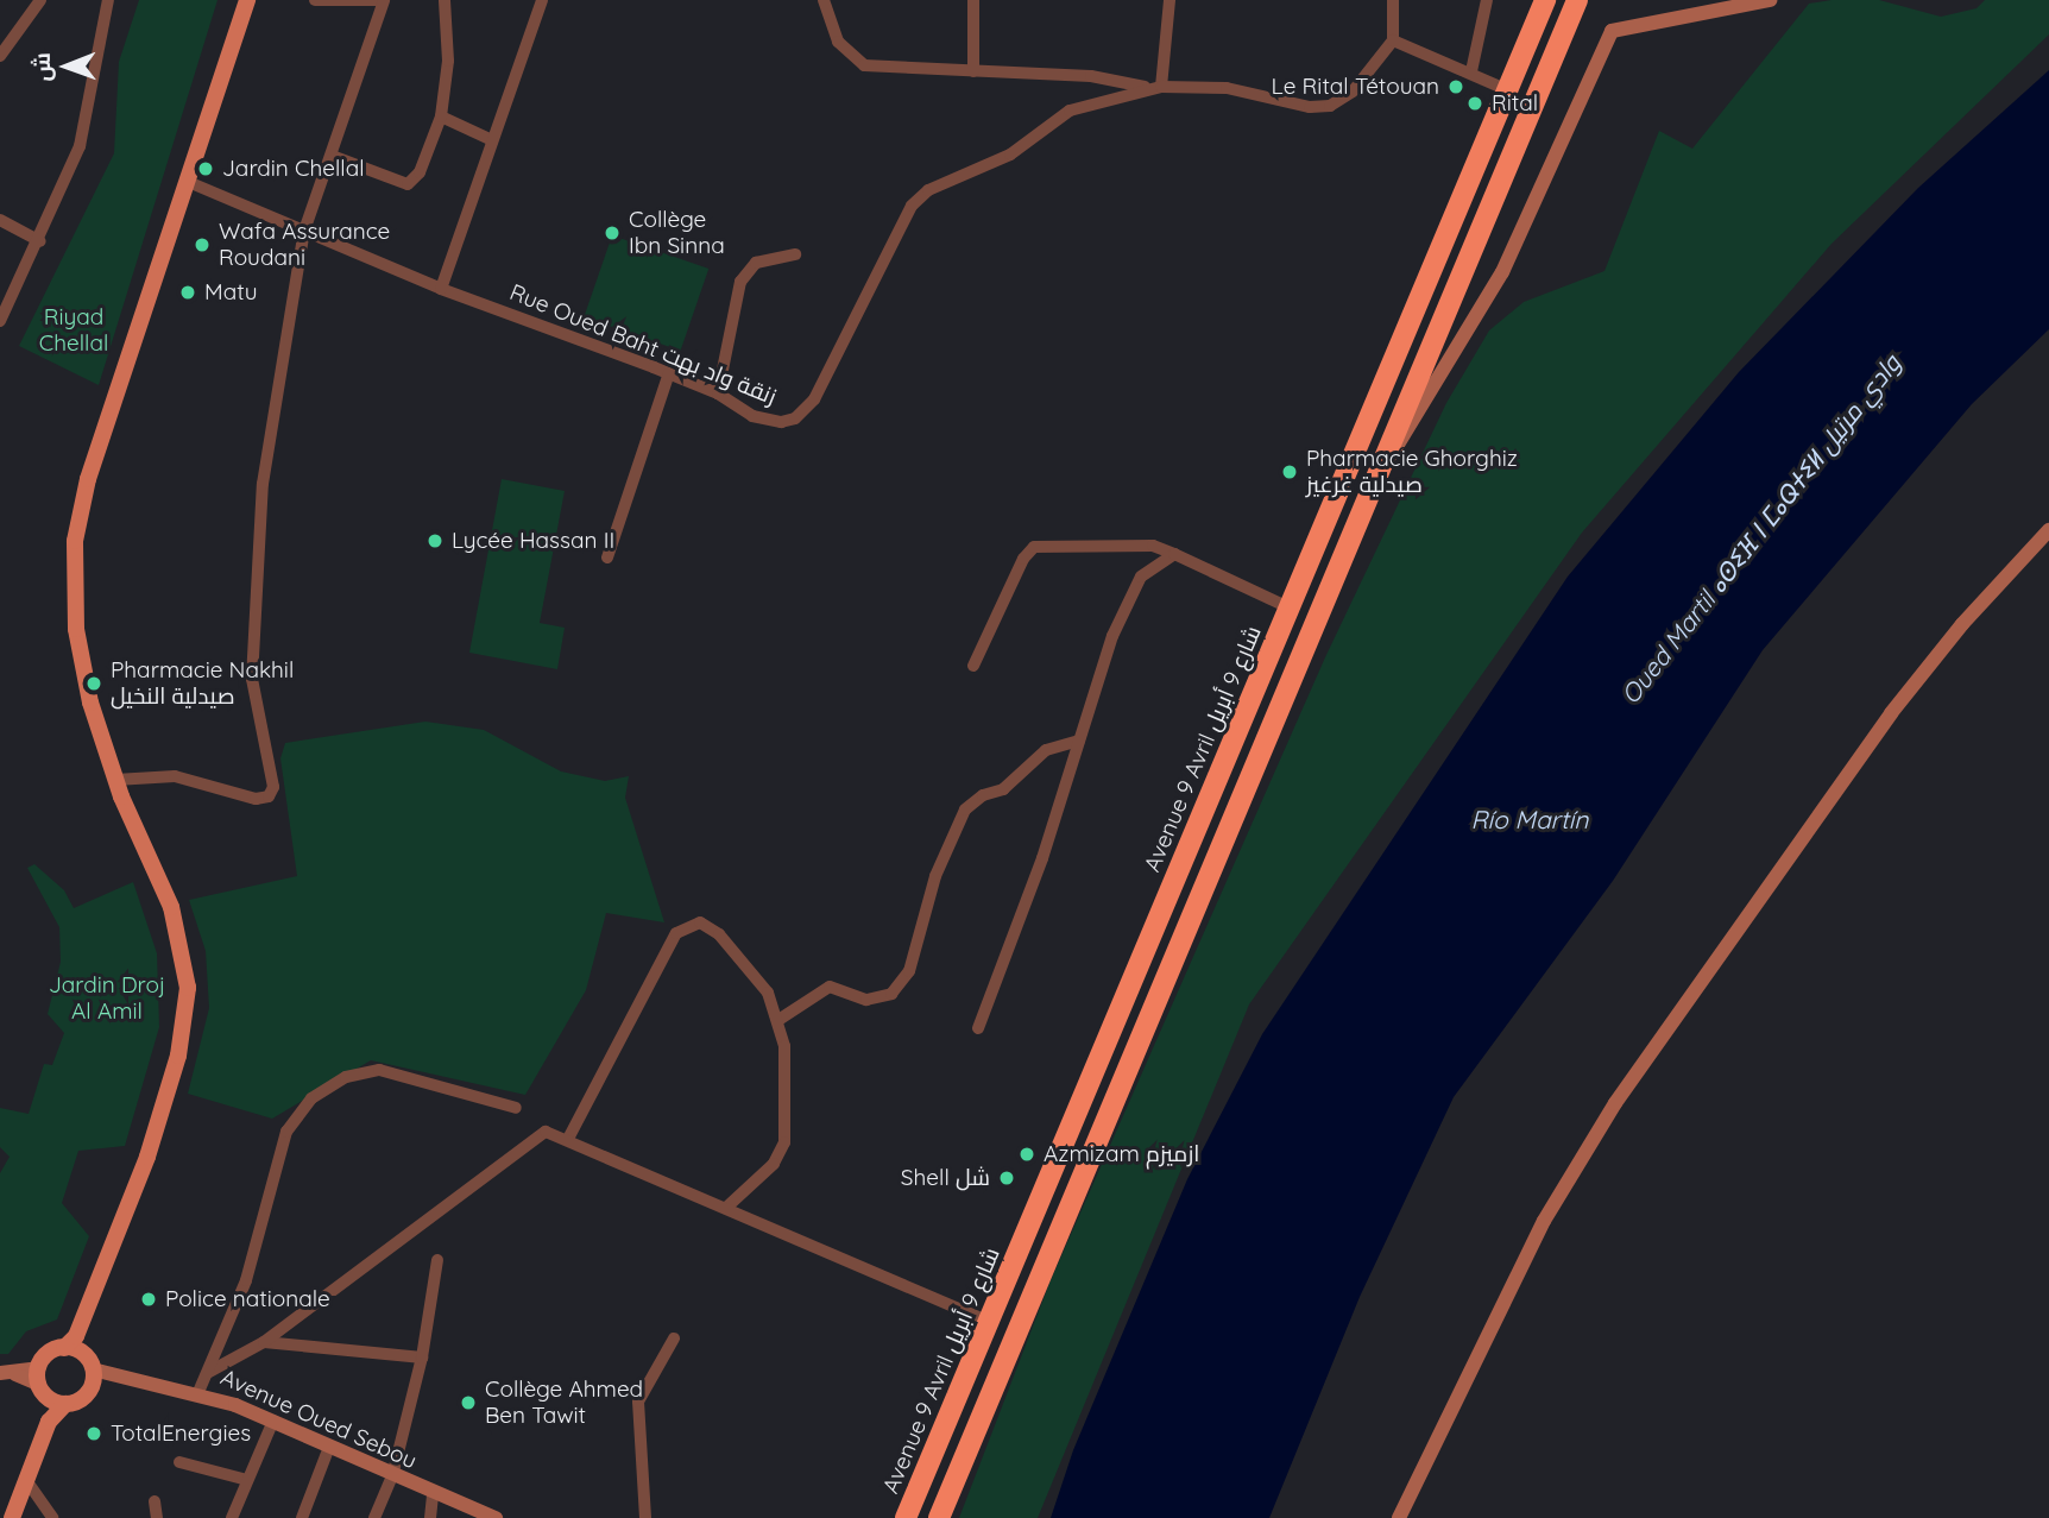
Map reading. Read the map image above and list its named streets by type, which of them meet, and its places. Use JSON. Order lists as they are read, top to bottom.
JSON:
{
  "streets": {
    "highway": ["Avenue 9 Avril شارع 9 أبريل"],
    "street": ["Rue Oued Baht زنقة واد بهت", "Avenue Oued Sebou"]
  },
  "water": ["Oued Martil ⴰⵙⵉⴼ ⵏ ⵎⴰⵕⵜⵉⵍ وادي مرتيل", "Río Martín"],
  "parks": ["Riyad Chellal", "Jardin Droj Al Amil"],
  "places": [
    "Le Rital Tétouan",
    "Rital",
    "Jardin Chellal",
    "Collège Ibn Sinna",
    "Wafa Assurance Roudani",
    "Matu",
    "Pharmacie Ghorghiz صيدلية غرغيز",
    "Lycée Hassan II",
    "Pharmacie Nakhil صيدلية النخيل",
    "Azmizam ازميزم",
    "Shell شل",
    "Police nationale",
    "Collège Ahmed Ben Tawit",
    "TotalEnergies"
  ],
  "north": "left"
}
